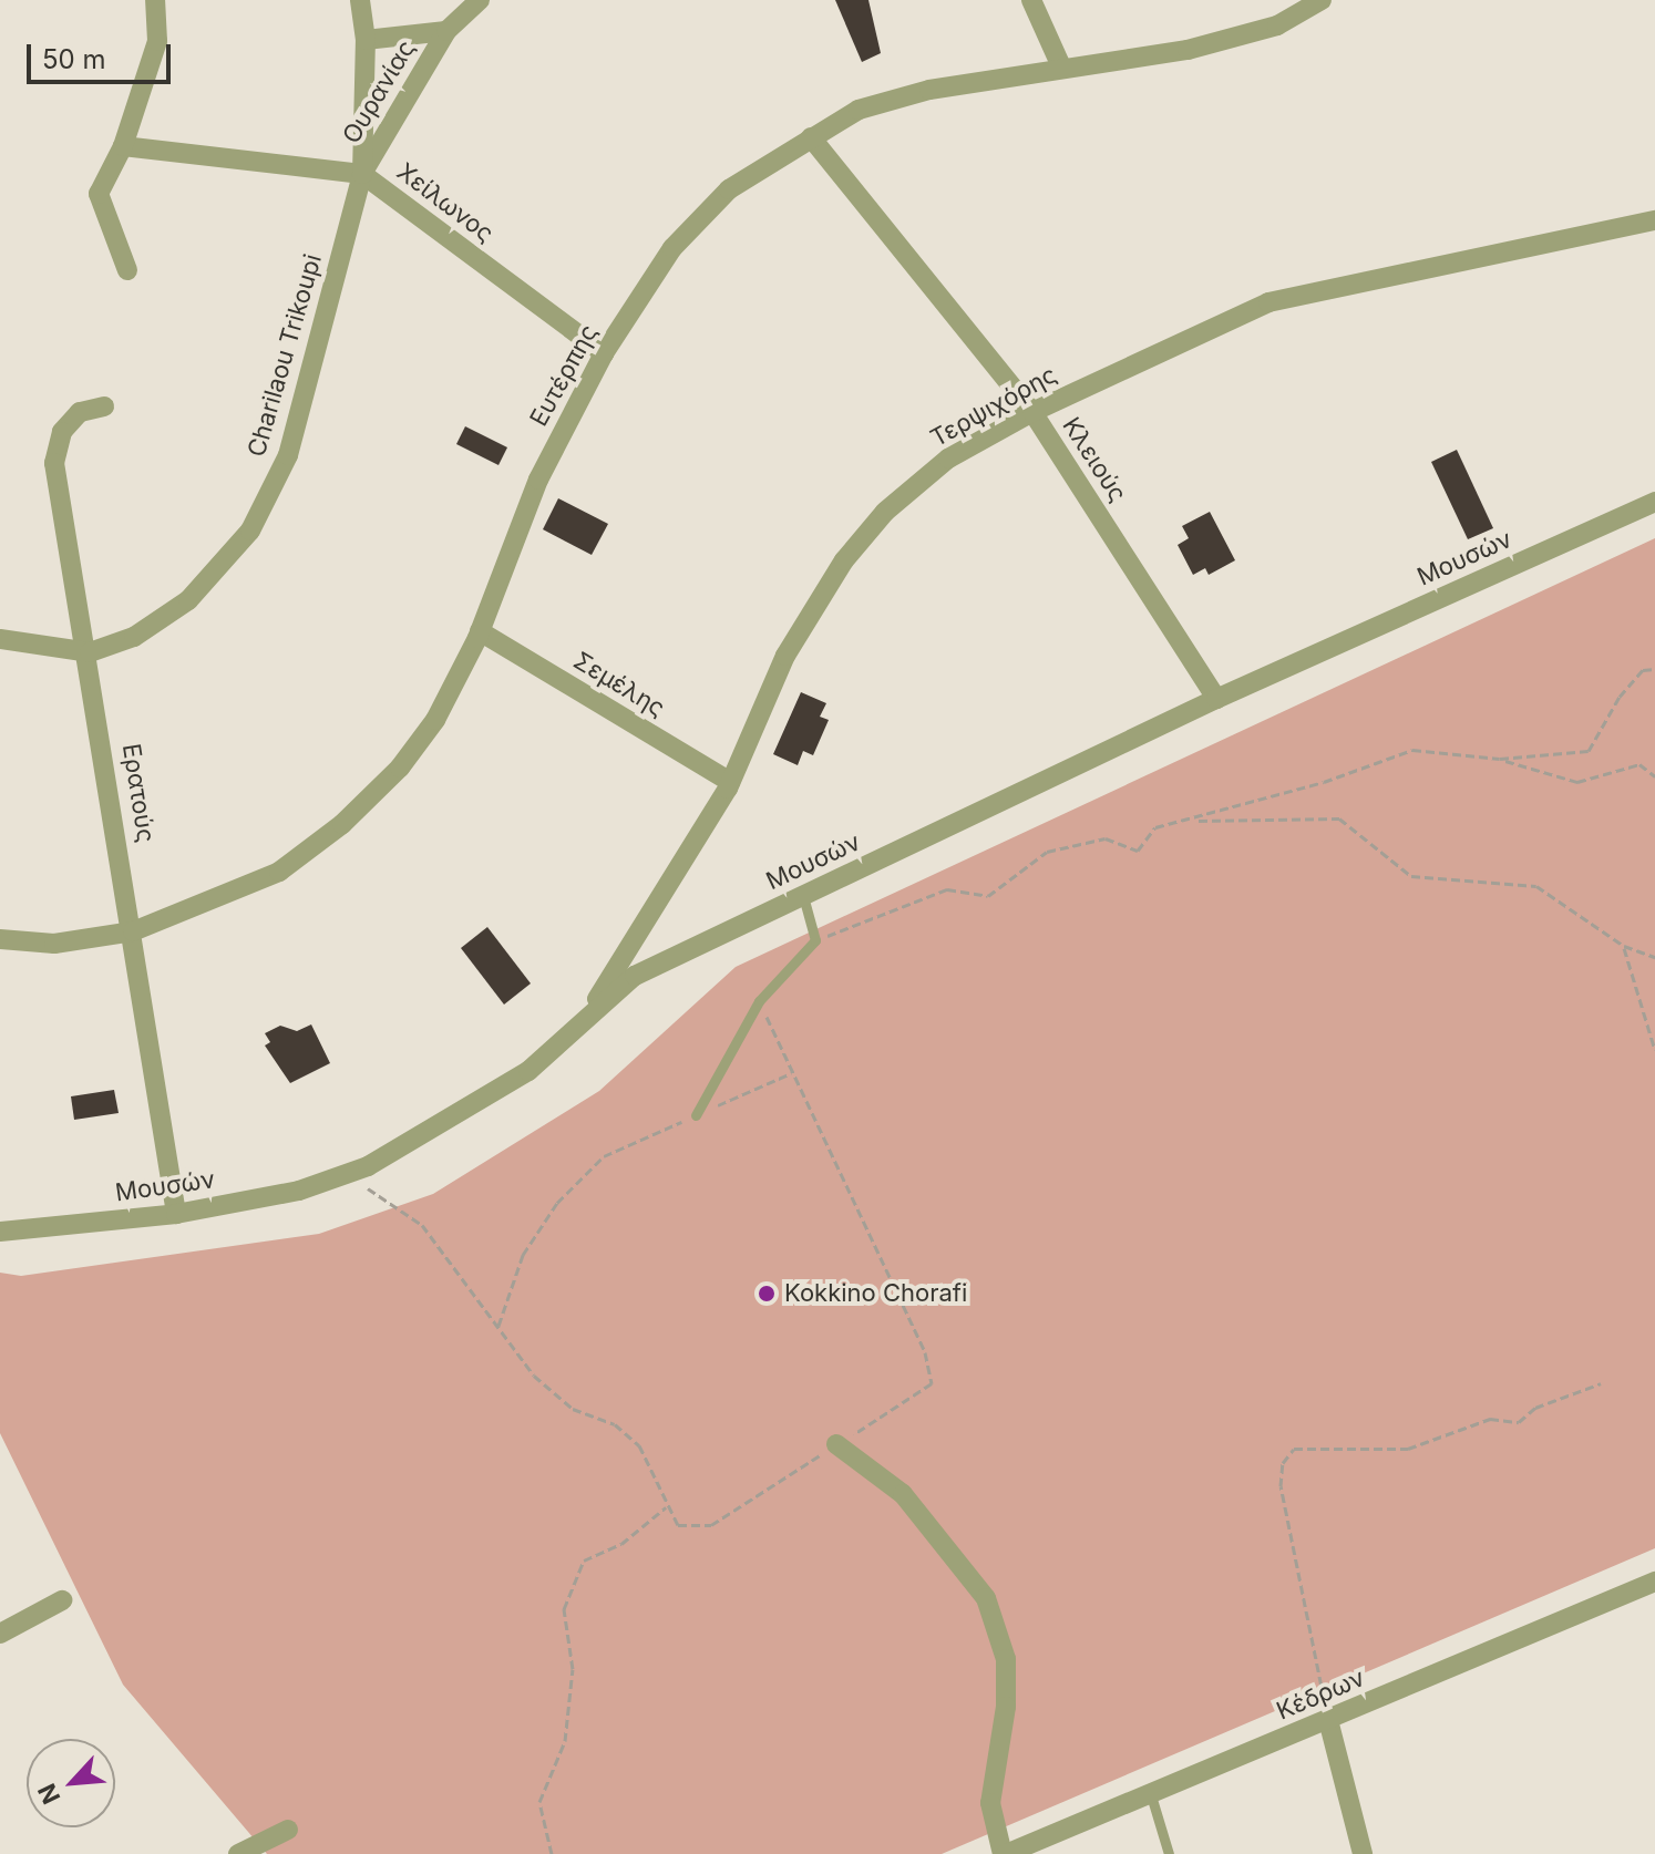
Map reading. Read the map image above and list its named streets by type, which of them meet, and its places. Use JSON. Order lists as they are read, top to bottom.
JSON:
{
  "streets": {
    "street": [
      "Ουρανίας",
      "Χείλωνος",
      "Charilaou Trikoupi",
      "Ευτέρπης",
      "Τερψιχόρης",
      "Κλειούς",
      "Μουσών",
      "Σεμέλης",
      "Ερατούς",
      "Κέδρων"
    ]
  },
  "crossings": [
    ["Ουρανίας", "Χείλωνος"],
    ["Ουρανίας", "Charilaou Trikoupi"],
    ["Χείλωνος", "Charilaou Trikoupi"],
    ["Χείλωνος", "Ευτέρπης"],
    ["Charilaou Trikoupi", "Ερατούς"],
    ["Ευτέρπης", "Κλειούς"],
    ["Ευτέρπης", "Σεμέλης"],
    ["Ευτέρπης", "Ερατούς"],
    ["Τερψιχόρης", "Κλειούς"],
    ["Τερψιχόρης", "Μουσών"],
    ["Τερψιχόρης", "Σεμέλης"],
    ["Κλειούς", "Μουσών"],
    ["Μουσών", "Ερατούς"]
  ],
  "places": ["Kokkino Chorafi"],
  "scale_bar": "50 m",
  "north": "bottom left"
}
